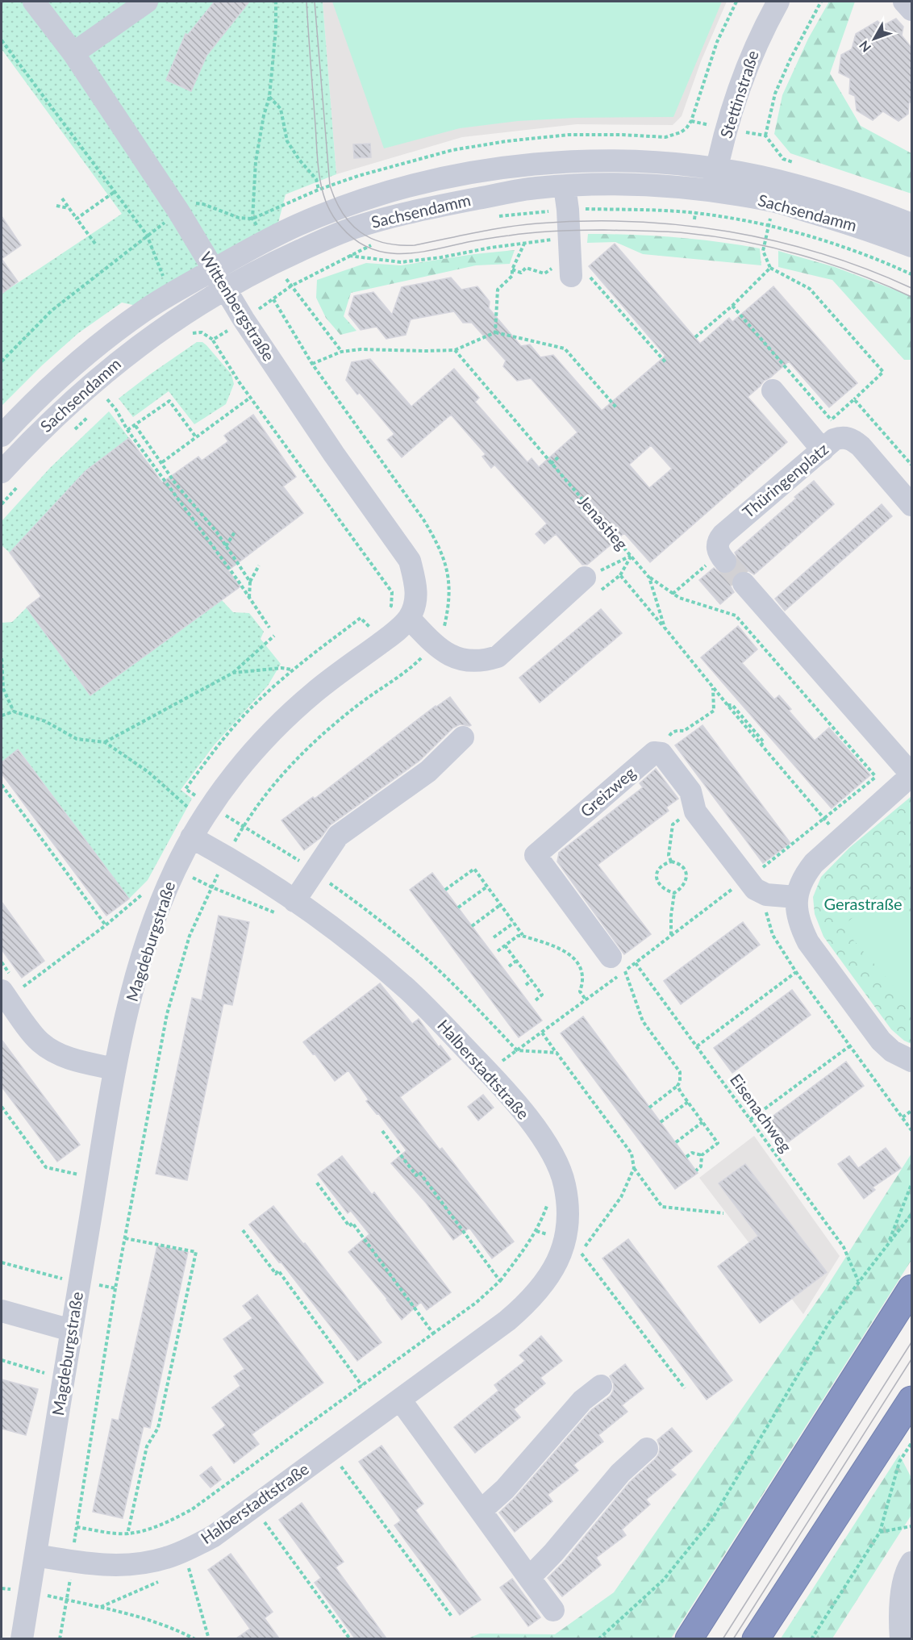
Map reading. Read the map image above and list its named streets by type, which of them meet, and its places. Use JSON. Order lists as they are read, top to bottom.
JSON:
{
  "streets": {
    "street": [
      "Stettinstraße",
      "Sachsendamm",
      "Wittenbergstraße",
      "Thüringenplatz",
      "Greizweg",
      "Magdeburgstraße",
      "Halberstadtstraße"
    ],
    "path": ["Jenastieg", "Eisenachweg"]
  },
  "crossings": [
    ["Stettinstraße", "Sachsendamm"],
    ["Sachsendamm", "Wittenbergstraße"],
    ["Wittenbergstraße", "Magdeburgstraße"],
    ["Magdeburgstraße", "Halberstadtstraße"]
  ],
  "parks": ["Gerastraße"],
  "north": "bottom left"
}
